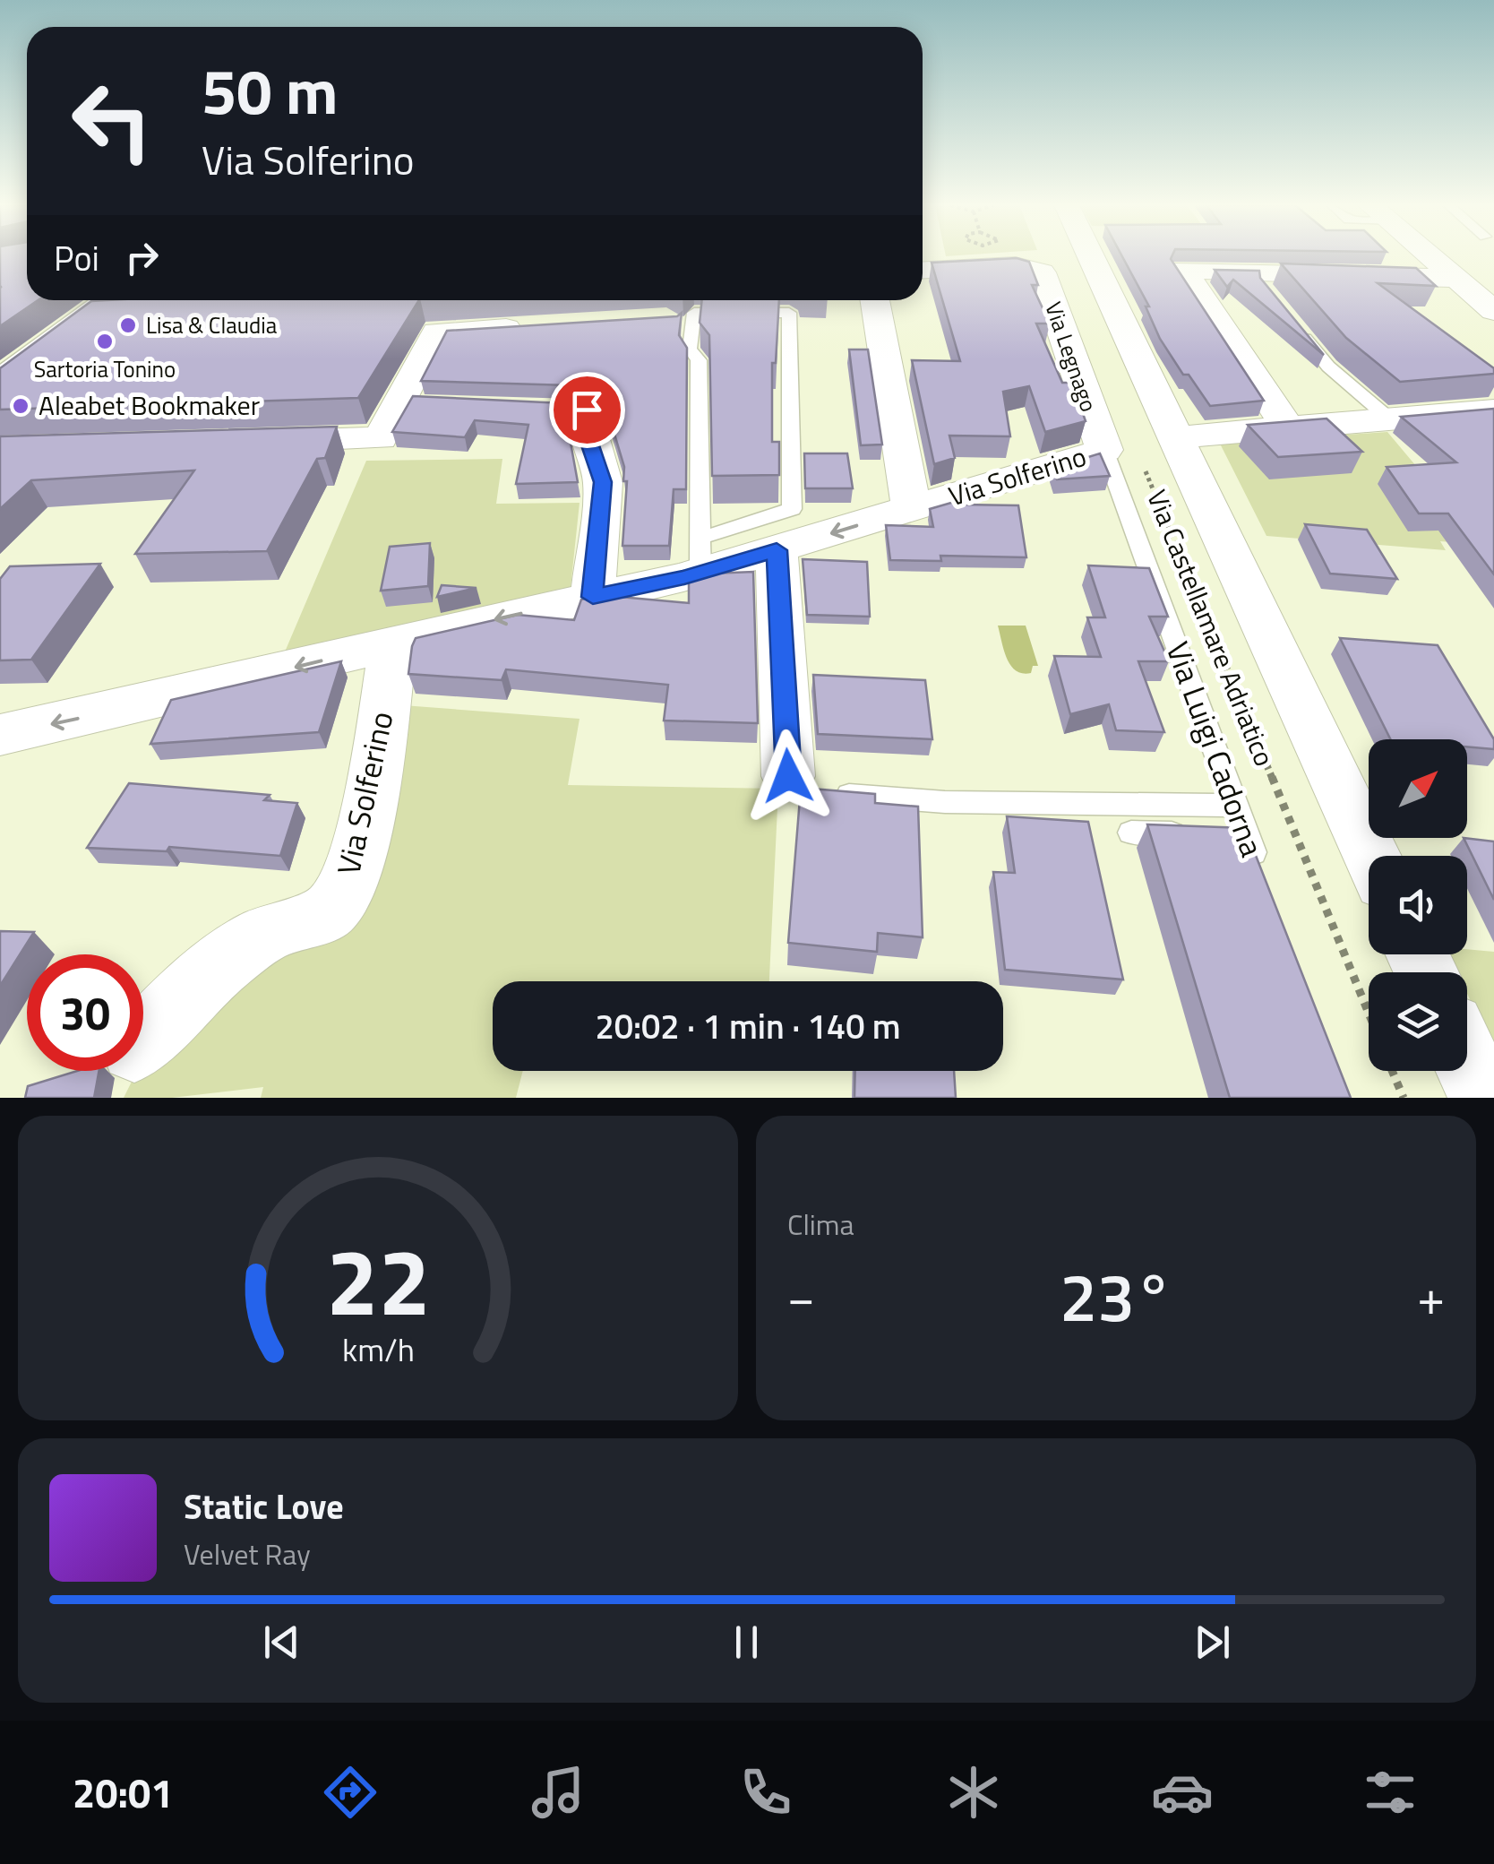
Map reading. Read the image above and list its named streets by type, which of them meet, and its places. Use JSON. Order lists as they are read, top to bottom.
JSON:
{
  "streets": {
    "street": ["Via Legnago", "Via Solferino", "Via Castellamare Adriatico"],
    "lane": ["Via Luigi Cadorna"]
  },
  "crossings": [
    ["Via Legnago", "Via Solferino"],
    ["Via Legnago", "Via Luigi Cadorna"],
    ["Via Solferino", "Via Luigi Cadorna"]
  ],
  "one_way": ["Via Solferino"],
  "places": ["Lisa & Claudia", "Sartoria Tonino", "Aleabet Bookmaker"],
  "north": "top right",
  "page": {
    "turn": ["50 m", "Via Solferino"],
    "then": "Poi",
    "limit": "30",
    "trip": "20:02 · 1 min · 140 m",
    "tile": "Clima",
    "heat": ["−", "23°", "+"],
    "song": ["Static Love", "Velvet Ray"],
    "tabs": "20:01",
    "gauge": ["22", "km/h"]
  }
}
